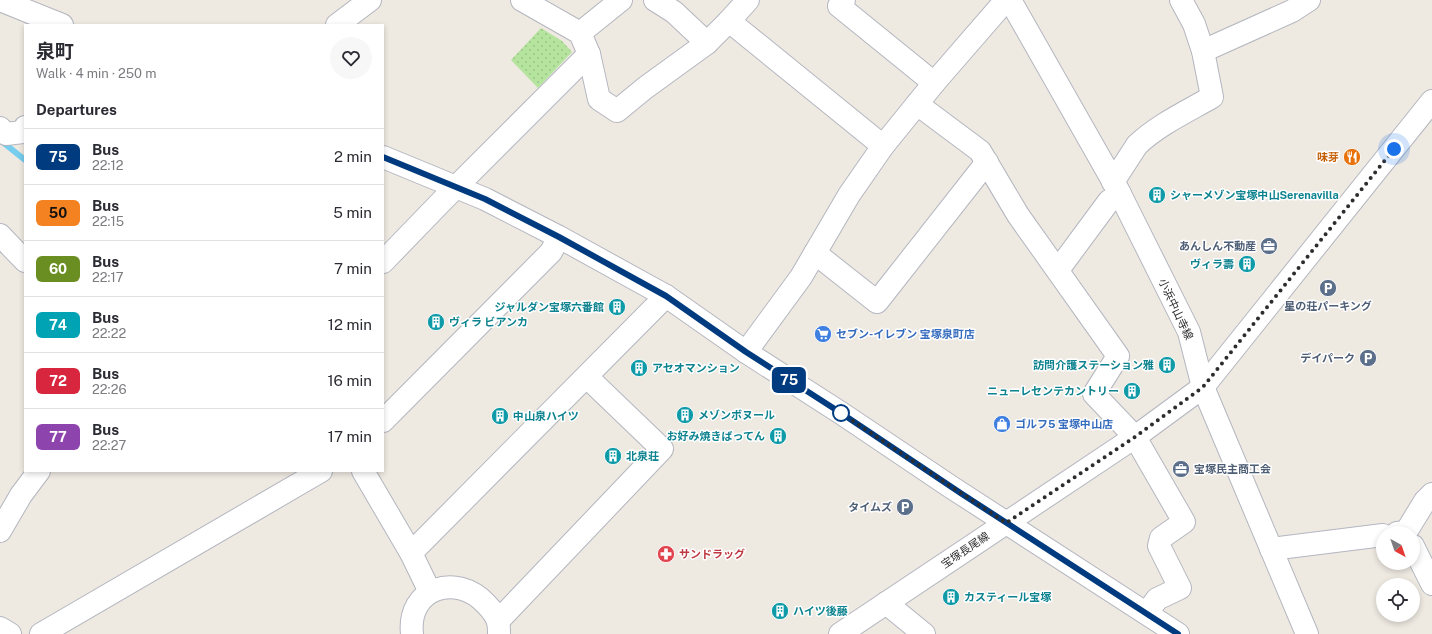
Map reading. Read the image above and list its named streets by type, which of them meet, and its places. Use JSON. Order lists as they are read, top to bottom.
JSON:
{
  "streets": {
    "street": ["小浜中山寺線", "宝塚長尾線"]
  },
  "crossings": [
    ["小浜中山寺線", "宝塚長尾線"]
  ],
  "places": {
    "restaurant": ["味芽"],
    "building": [
      "シャーメゾン宝塚中山Serenavilla",
      "ヴィラ壽",
      "ジャルダン宝塚六番館",
      "ヴィラ ビアンカ",
      "訪問介護ステーション雅",
      "アセオマンション",
      "ニューレセンテカントリー",
      "メゾンボヌール",
      "中山泉ハイツ",
      "お好み焼きばってん",
      "北泉荘",
      "カスティール宝塚",
      "ハイツ後藤"
    ],
    "office": ["あんしん不動産", "宝塚民主商工会"],
    "parking": ["星の荘パーキング", "デイパーク", "タイムズ"],
    "supermarket": ["セブン-イレブン 宝塚泉町店"],
    "shop": ["ゴルフ5 宝塚中山店"],
    "pharmacy": ["サンドラッグ"]
  },
  "lines": ["bus line 75"],
  "north": "bottom right",
  "page": {
    "on_map": "75",
    "heading": [
      ["泉町", "Walk · 4 min · 250 m"],
      "Departures"
    ],
    "list": [
      {
        "mark": "75",
        "name": "Bus",
        "note": "22:12",
        "value": "2 min"
      },
      {
        "mark": "50",
        "name": "Bus",
        "note": "22:15",
        "value": "5 min"
      },
      {
        "mark": "60",
        "name": "Bus",
        "note": "22:17",
        "value": "7 min"
      },
      {
        "mark": "74",
        "name": "Bus",
        "note": "22:22",
        "value": "12 min"
      },
      {
        "mark": "72",
        "name": "Bus",
        "note": "22:26",
        "value": "16 min"
      },
      {
        "mark": "77",
        "name": "Bus",
        "note": "22:27",
        "value": "17 min"
      }
    ]
  }
}
